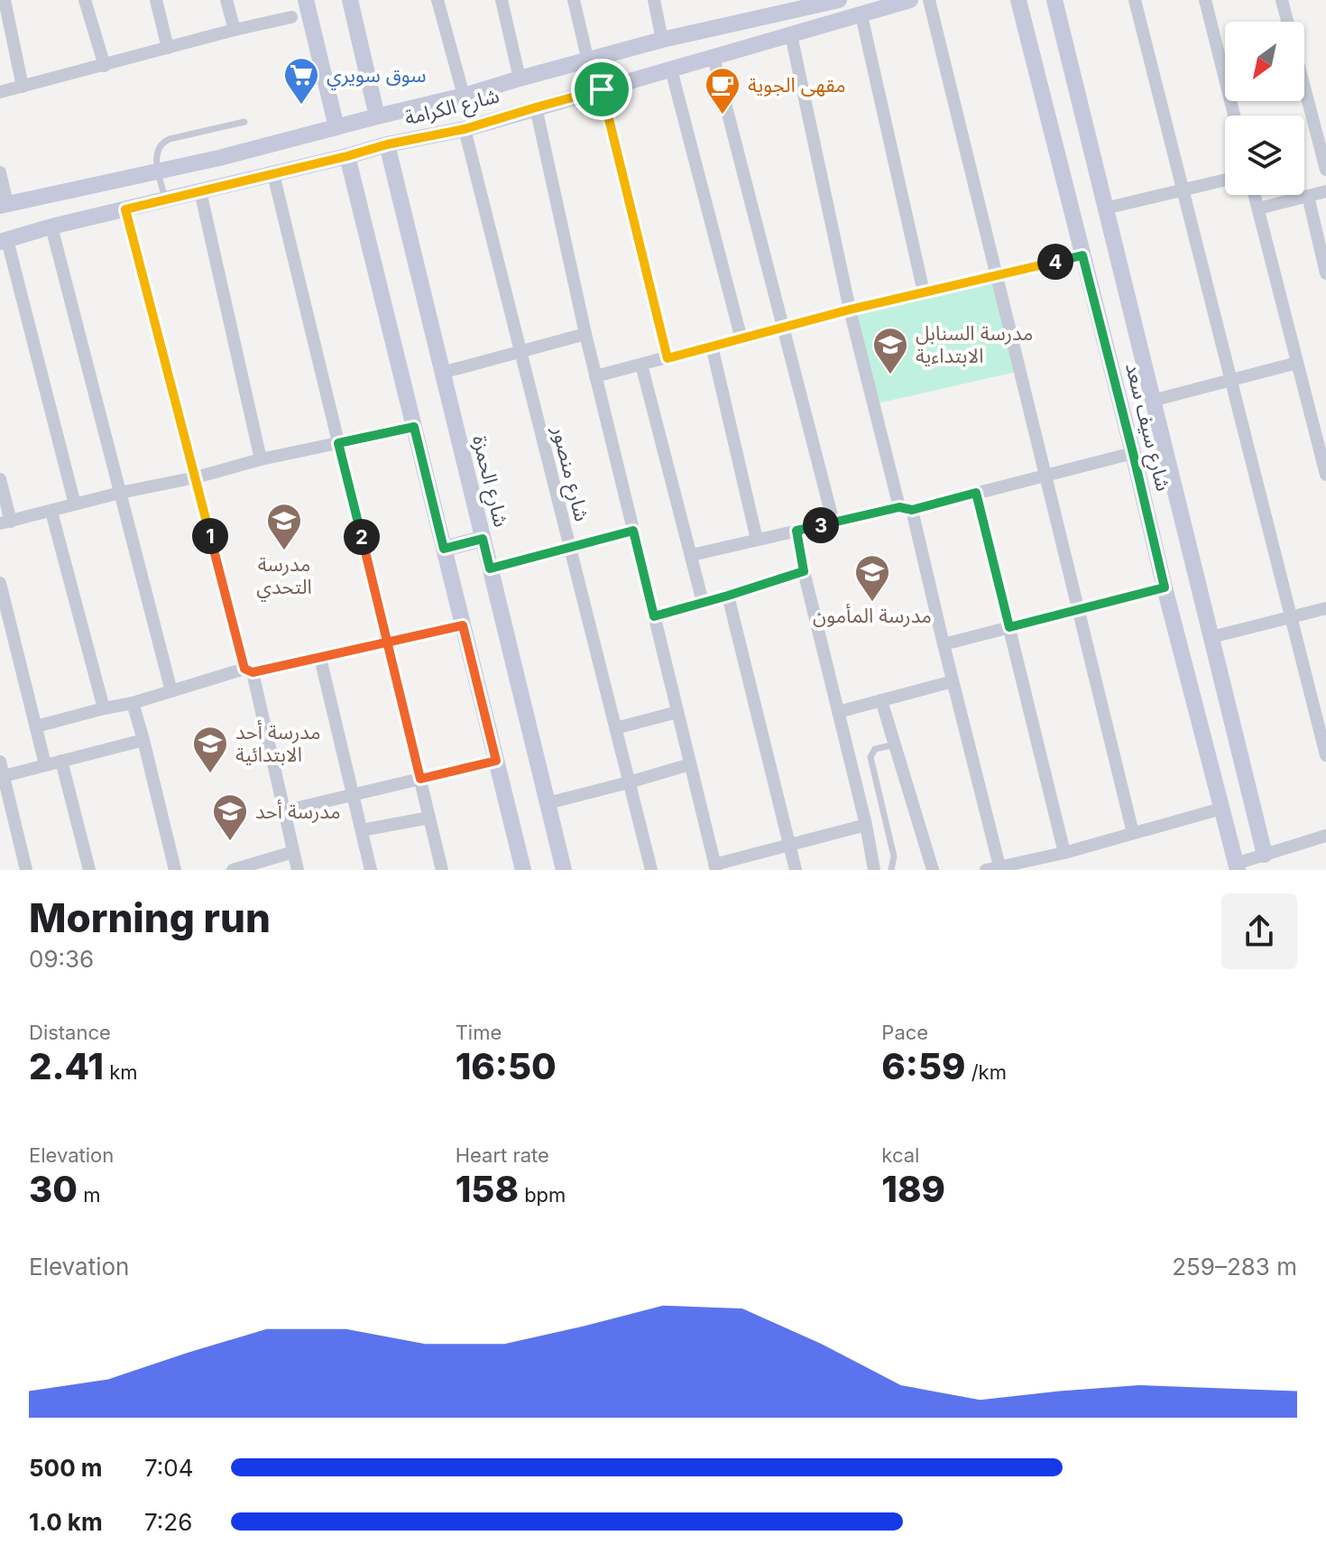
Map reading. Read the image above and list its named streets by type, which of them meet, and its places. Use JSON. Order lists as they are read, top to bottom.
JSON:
{
  "streets": {
    "street": [
      "شارع الكرامة",
      "شارع سيف سعد",
      "شارع منصور",
      "شارع الحمزة"
    ]
  },
  "crossings": [
    ["شارع الكرامة", "شارع منصور"],
    ["شارع الكرامة", "شارع الحمزة"]
  ],
  "places": {
    "supermarket": ["سوق سويري"],
    "cafe": ["مقهى الجوية"],
    "school or university": [
      "مدرسة السنابل الابتداءية",
      "مدرسة التحدي",
      "مدرسة المأمون",
      "مدرسة أحد الابتدائية",
      "مدرسة أحد"
    ]
  },
  "north": "bottom left",
  "page": {
    "pins": [
      "4",
      "3",
      "1",
      "2"
    ],
    "heading": ["Morning run", "09:36"],
    "stats": [
      ["Distance", "2.41 km"],
      ["Time", "16:50"],
      ["Pace", "6:59 /km"],
      ["Elevation", "30 m"],
      ["Heart rate", "158 bpm"],
      ["kcal", "189"]
    ],
    "chart": ["Elevation", "259–283 m"],
    "list": [
      {
        "name": "500 m",
        "note": "7:04"
      },
      {
        "name": "1.0 km",
        "note": "7:26"
      }
    ]
  }
}
